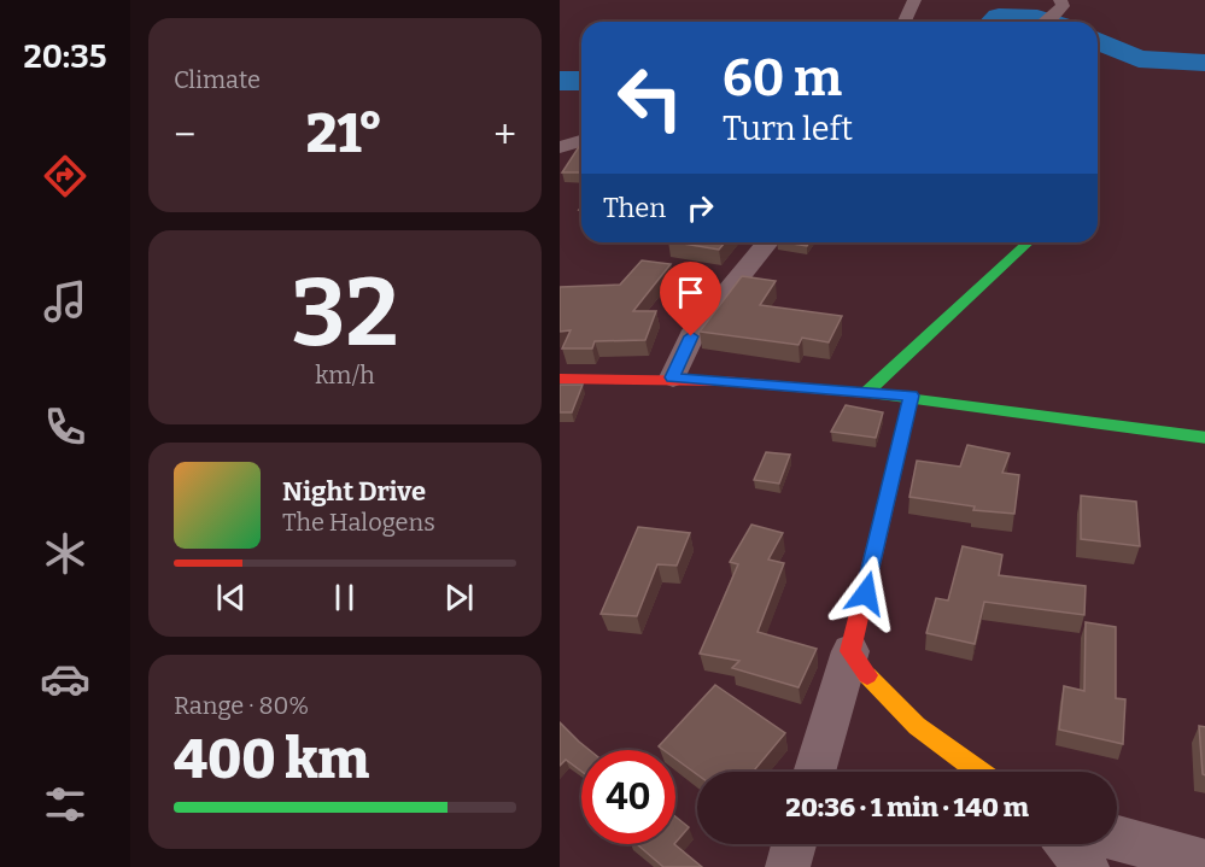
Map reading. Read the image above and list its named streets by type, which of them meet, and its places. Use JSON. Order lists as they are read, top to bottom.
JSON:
{
  "page": {
    "tabs": "20:35",
    "tile": [
      "Climate",
      ["32", "km/h"],
      ["Range · 80%", "400 km"]
    ],
    "turn": ["60 m", "Turn left"],
    "heat": ["−", "21°", "+"],
    "then": "Then",
    "song": ["Night Drive", "The Halogens"],
    "limit": "40",
    "trip": "20:36 · 1 min · 140 m"
  }
}
